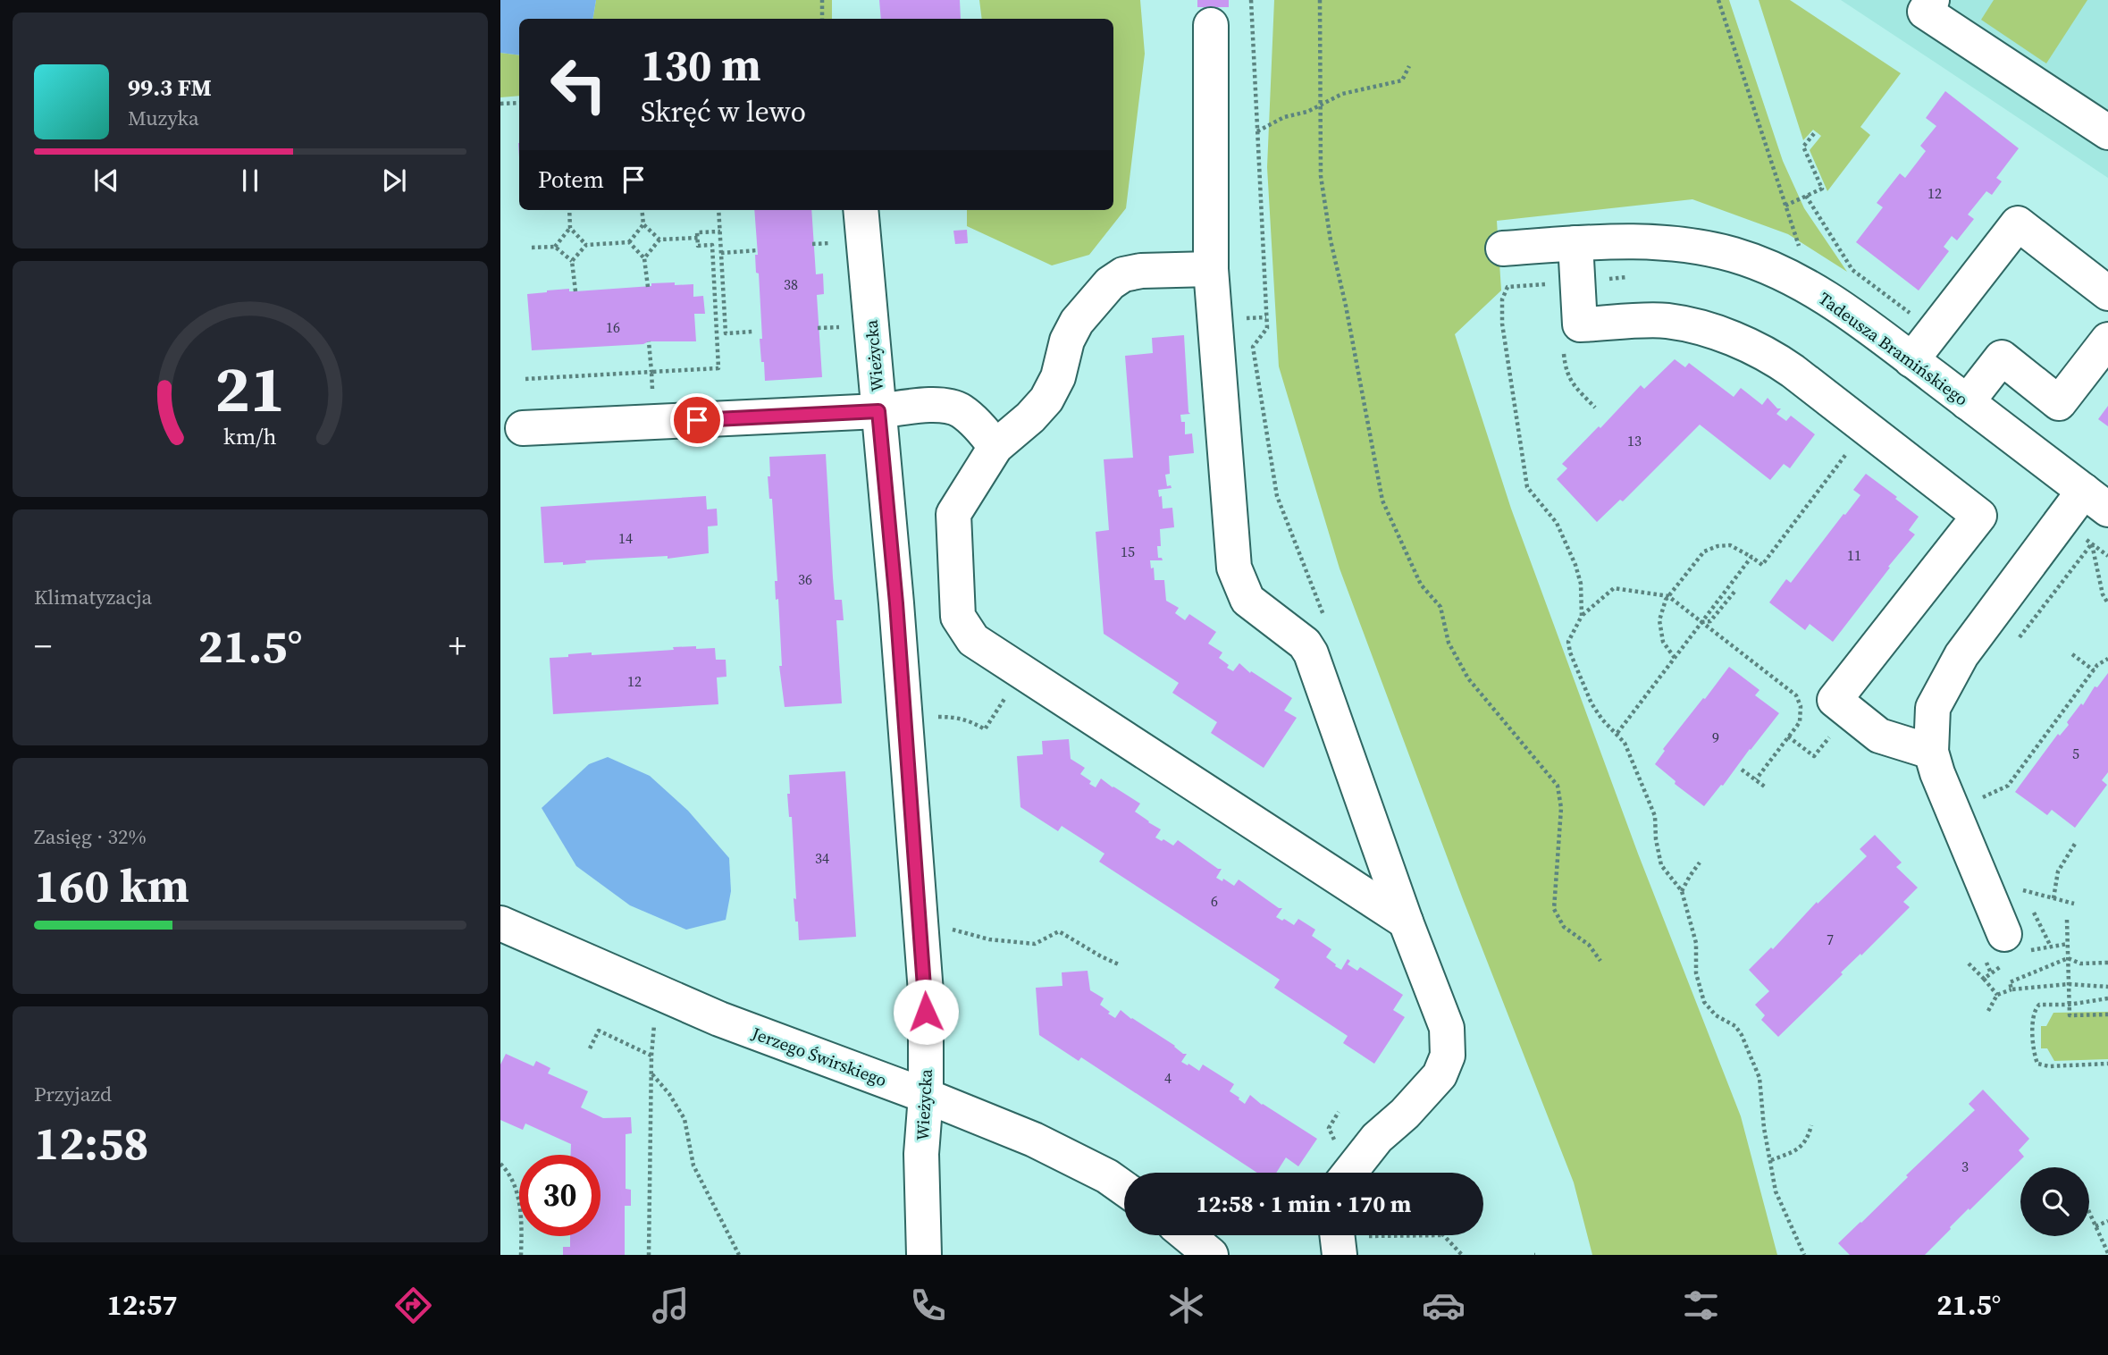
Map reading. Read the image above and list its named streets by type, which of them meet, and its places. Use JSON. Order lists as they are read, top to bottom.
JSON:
{
  "streets": {
    "street": ["Tadeusza Bramińskiego", "Wieżycka", "Jerzego Świrskiego"]
  },
  "crossings": [
    ["Wieżycka", "Jerzego Świrskiego"]
  ],
  "house_numbers": [
    "12",
    "38",
    "16",
    "13",
    "14",
    "15",
    "11",
    "36",
    "12",
    "9",
    "5",
    "34",
    "6",
    "7",
    "4",
    "3"
  ],
  "page": {
    "turn": ["130 m", "Skręć w lewo"],
    "song": ["99.3 FM", "Muzyka"],
    "then": "Potem",
    "tile": [
      "Klimatyzacja",
      ["Zasięg · 32%", "160 km"],
      ["Przyjazd", "12:58"]
    ],
    "heat": ["−", "21.5°", "+"],
    "limit": "30",
    "trip": "12:58 · 1 min · 170 m",
    "tabs": ["12:57", "21.5°"],
    "gauge": ["21", "km/h"]
  }
}
